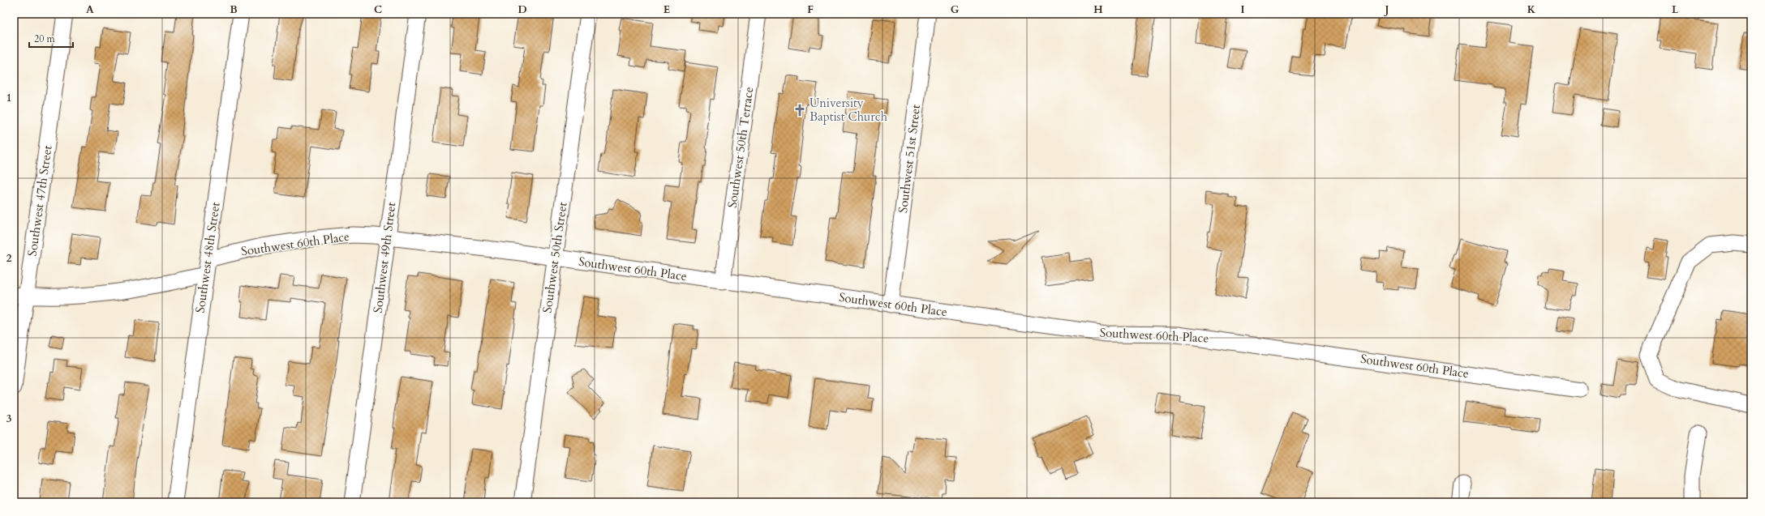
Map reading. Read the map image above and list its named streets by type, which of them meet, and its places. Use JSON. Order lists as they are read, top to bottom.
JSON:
{
  "streets": {
    "street": [
      "Southwest 50th Terrace",
      "Southwest 51st Street",
      "Southwest 47th Street",
      "Southwest 60th Place",
      "Southwest 48th Street",
      "Southwest 49th Street",
      "Southwest 50th Street"
    ]
  },
  "crossings": [
    ["Southwest 50th Terrace", "Southwest 60th Place"],
    ["Southwest 51st Street", "Southwest 60th Place"],
    ["Southwest 47th Street", "Southwest 60th Place"],
    ["Southwest 60th Place", "Southwest 48th Street"],
    ["Southwest 60th Place", "Southwest 49th Street"],
    ["Southwest 60th Place", "Southwest 50th Street"]
  ],
  "places": {
    "church": ["University Baptist Church"]
  },
  "scale_bar": "20 m",
  "grid": {
    "columns": [
      "A",
      "B",
      "C",
      "D",
      "E",
      "F",
      "G",
      "H",
      "I",
      "J",
      "K",
      "L"
    ],
    "rows": ["1", "2", "3"]
  }
}
